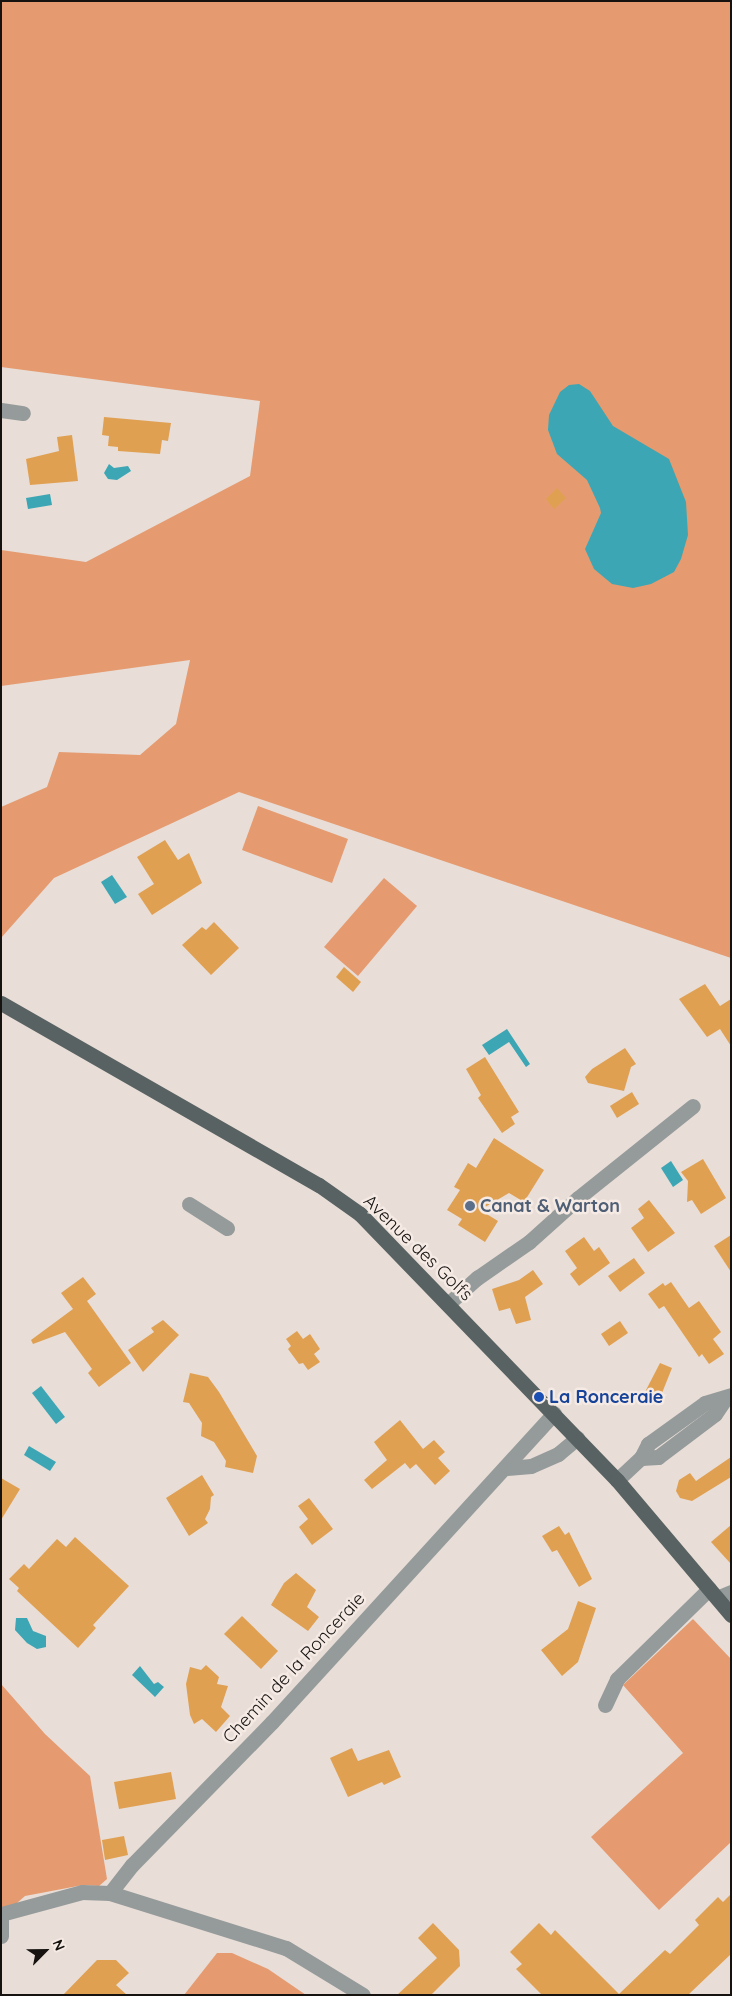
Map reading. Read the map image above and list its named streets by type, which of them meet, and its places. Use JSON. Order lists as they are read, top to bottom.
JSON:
{
  "streets": {
    "main road": ["Avenue des Golfs"],
    "street": ["Chemin de la Ronceraie"]
  },
  "crossings": [
    ["Avenue des Golfs", "Chemin de la Ronceraie"]
  ],
  "places": ["Canat & Warton", "La Ronceraie"],
  "north": "top right"
}
